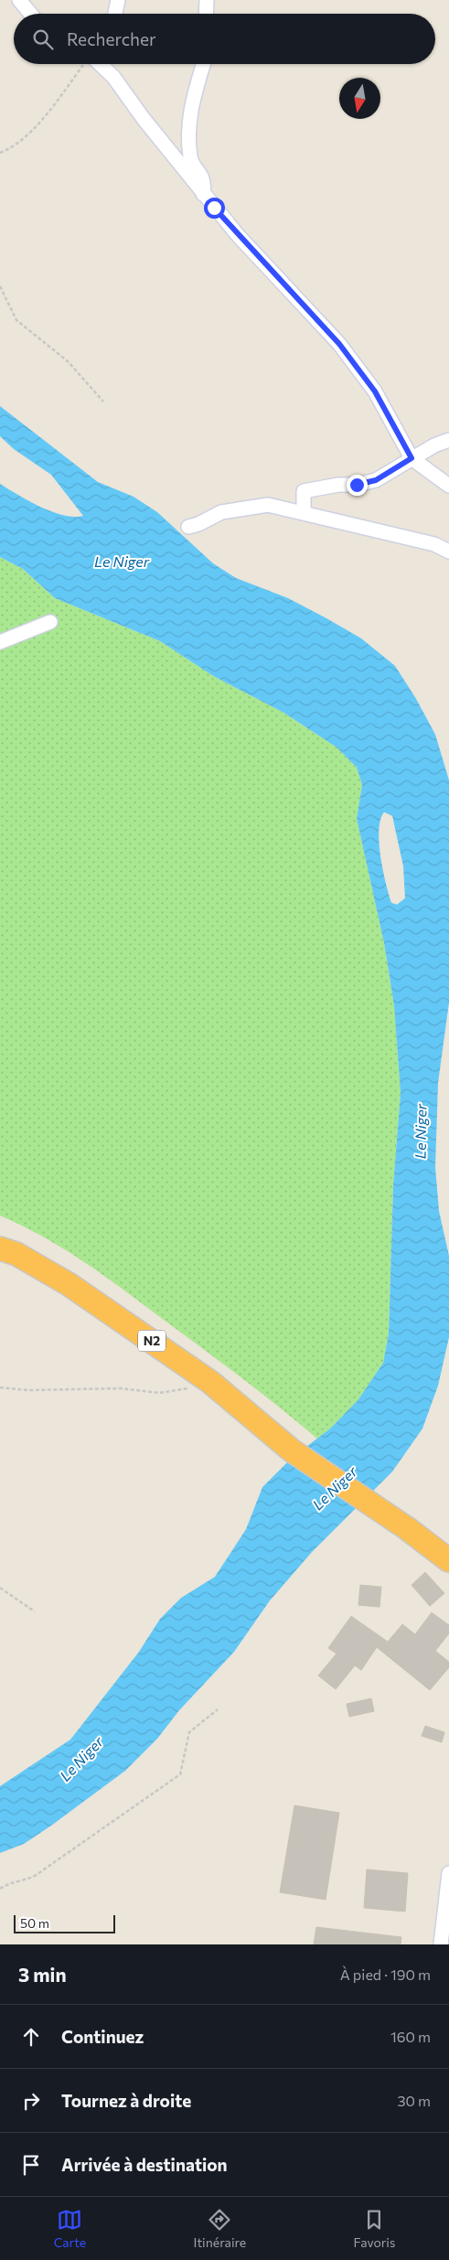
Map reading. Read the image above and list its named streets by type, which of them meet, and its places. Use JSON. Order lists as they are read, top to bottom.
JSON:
{
  "streets": {
    "highway": ["N2"]
  },
  "water": ["Le Niger"],
  "scale_bar": "50 m",
  "north": "bottom",
  "page": {
    "search": "Rechercher",
    "scale": "50 m",
    "heading": ["3 min", "À pied · 190 m"],
    "list": [
      ["Continuez", "160 m"],
      ["Tournez à droite", "30 m"],
      "Arrivée à destination"
    ],
    "nav": ["Carte", "Itinéraire", "Favoris"]
  }
}
